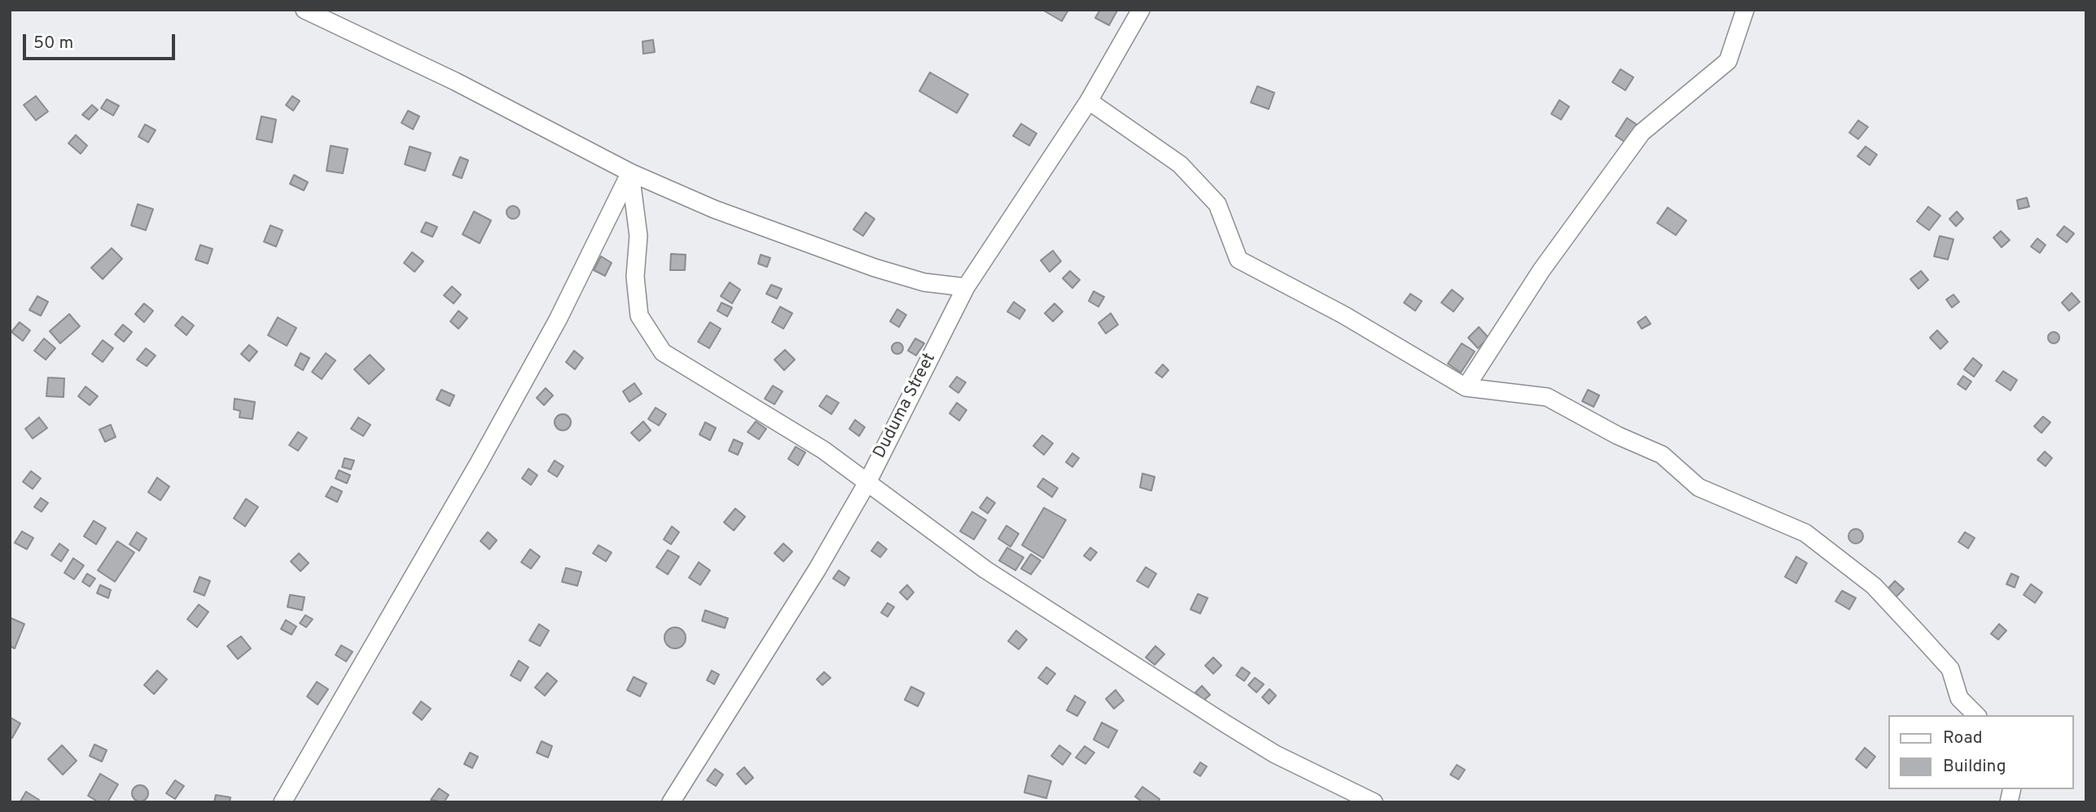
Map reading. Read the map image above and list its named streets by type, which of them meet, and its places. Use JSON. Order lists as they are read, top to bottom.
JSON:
{
  "streets": {
    "street": ["Duduma Street"]
  },
  "legend": ["Road", "Building"],
  "scale_bar": "50 m"
}
